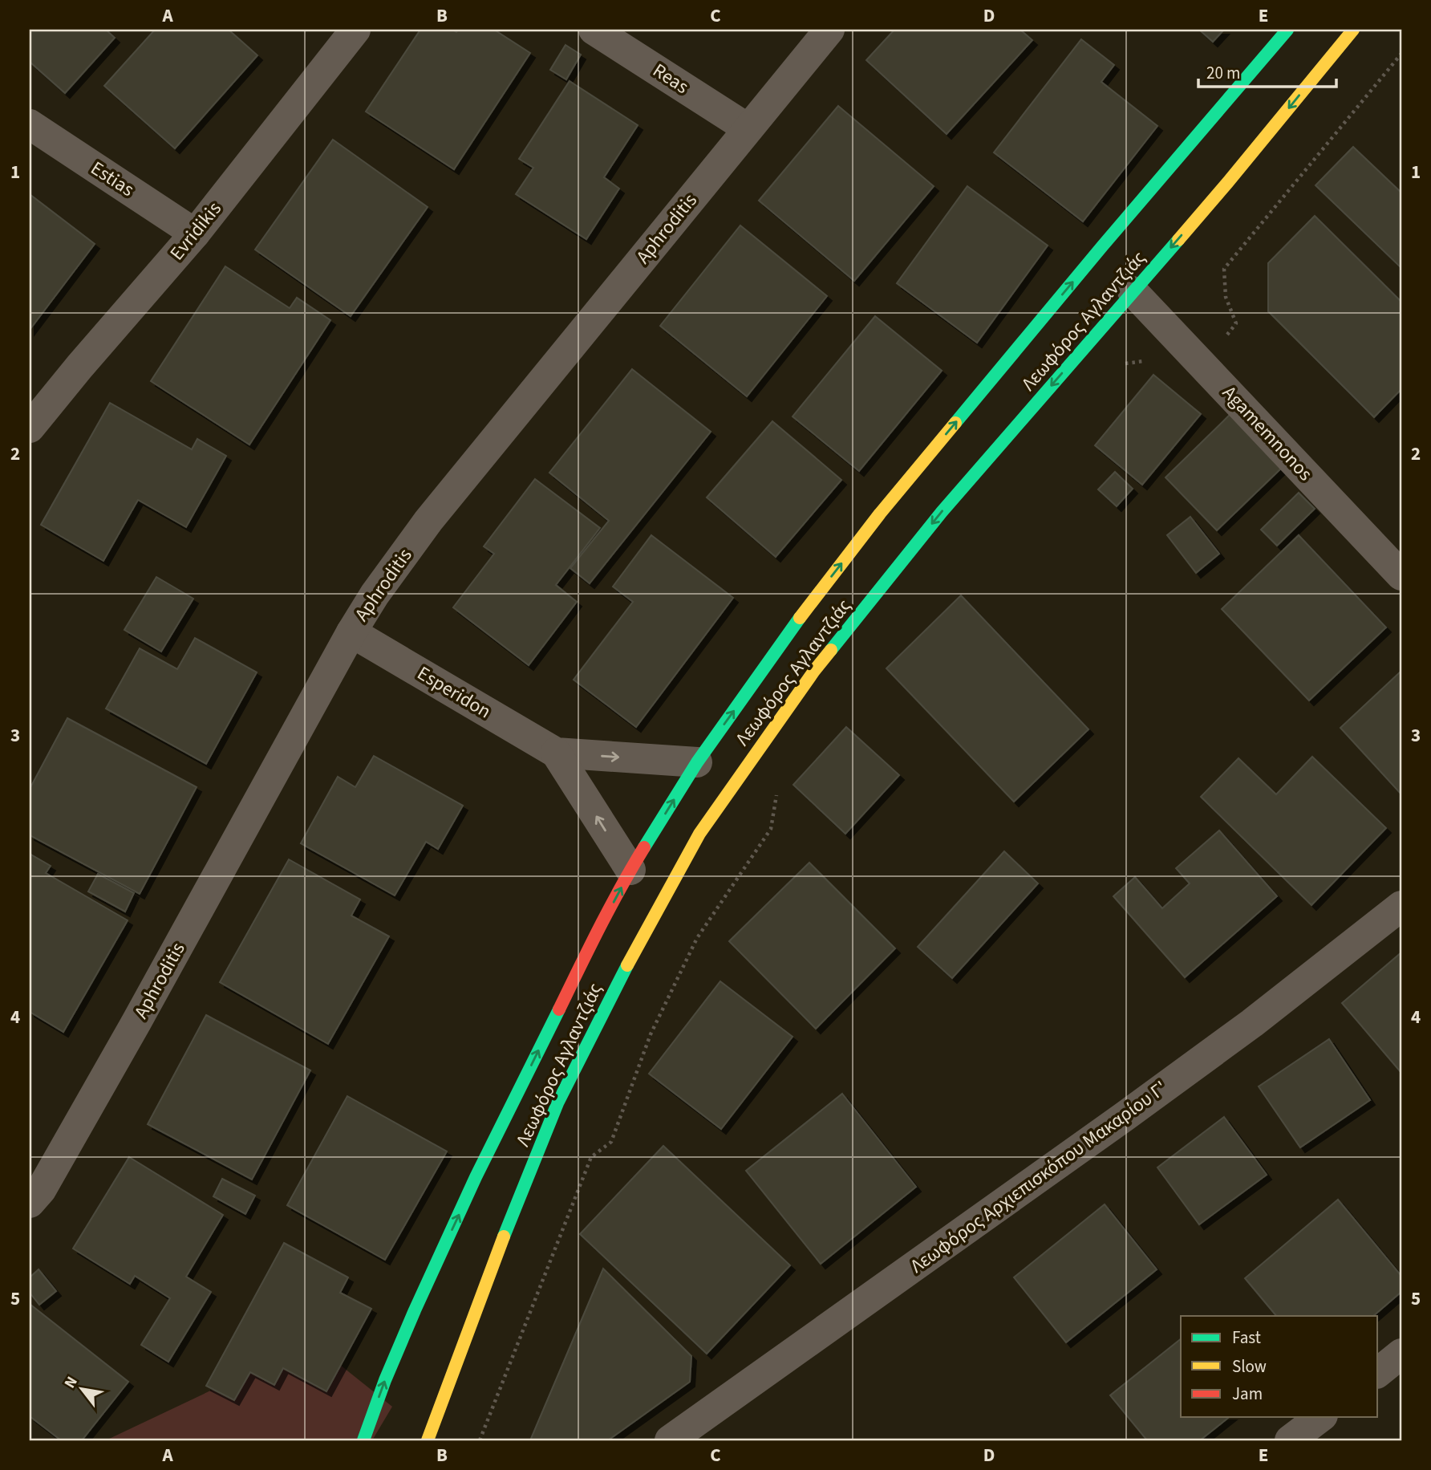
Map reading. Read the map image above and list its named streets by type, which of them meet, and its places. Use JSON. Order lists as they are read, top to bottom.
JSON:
{
  "streets": {
    "main road": ["Λεωφόρος Αγλαντζιάς"],
    "street": [
      "Reas",
      "Estias",
      "Aphroditis",
      "Evridikis",
      "Agamemnonos",
      "Esperidon",
      "Λεωφόρος Αρχιεπισκόπου Μακαρίου Γ'"
    ]
  },
  "crossings": [
    ["Reas", "Aphroditis"],
    ["Estias", "Evridikis"],
    ["Aphroditis", "Esperidon"],
    ["Λεωφόρος Αγλαντζιάς", "Agamemnonos"],
    ["Λεωφόρος Αγλαντζιάς", "Esperidon"]
  ],
  "legend": ["Fast", "Slow", "Jam"],
  "scale_bar": "20 m",
  "north": "top left",
  "grid": {
    "columns": [
      "A",
      "B",
      "C",
      "D",
      "E"
    ],
    "rows": [
      "1",
      "2",
      "3",
      "4",
      "5"
    ]
  }
}
